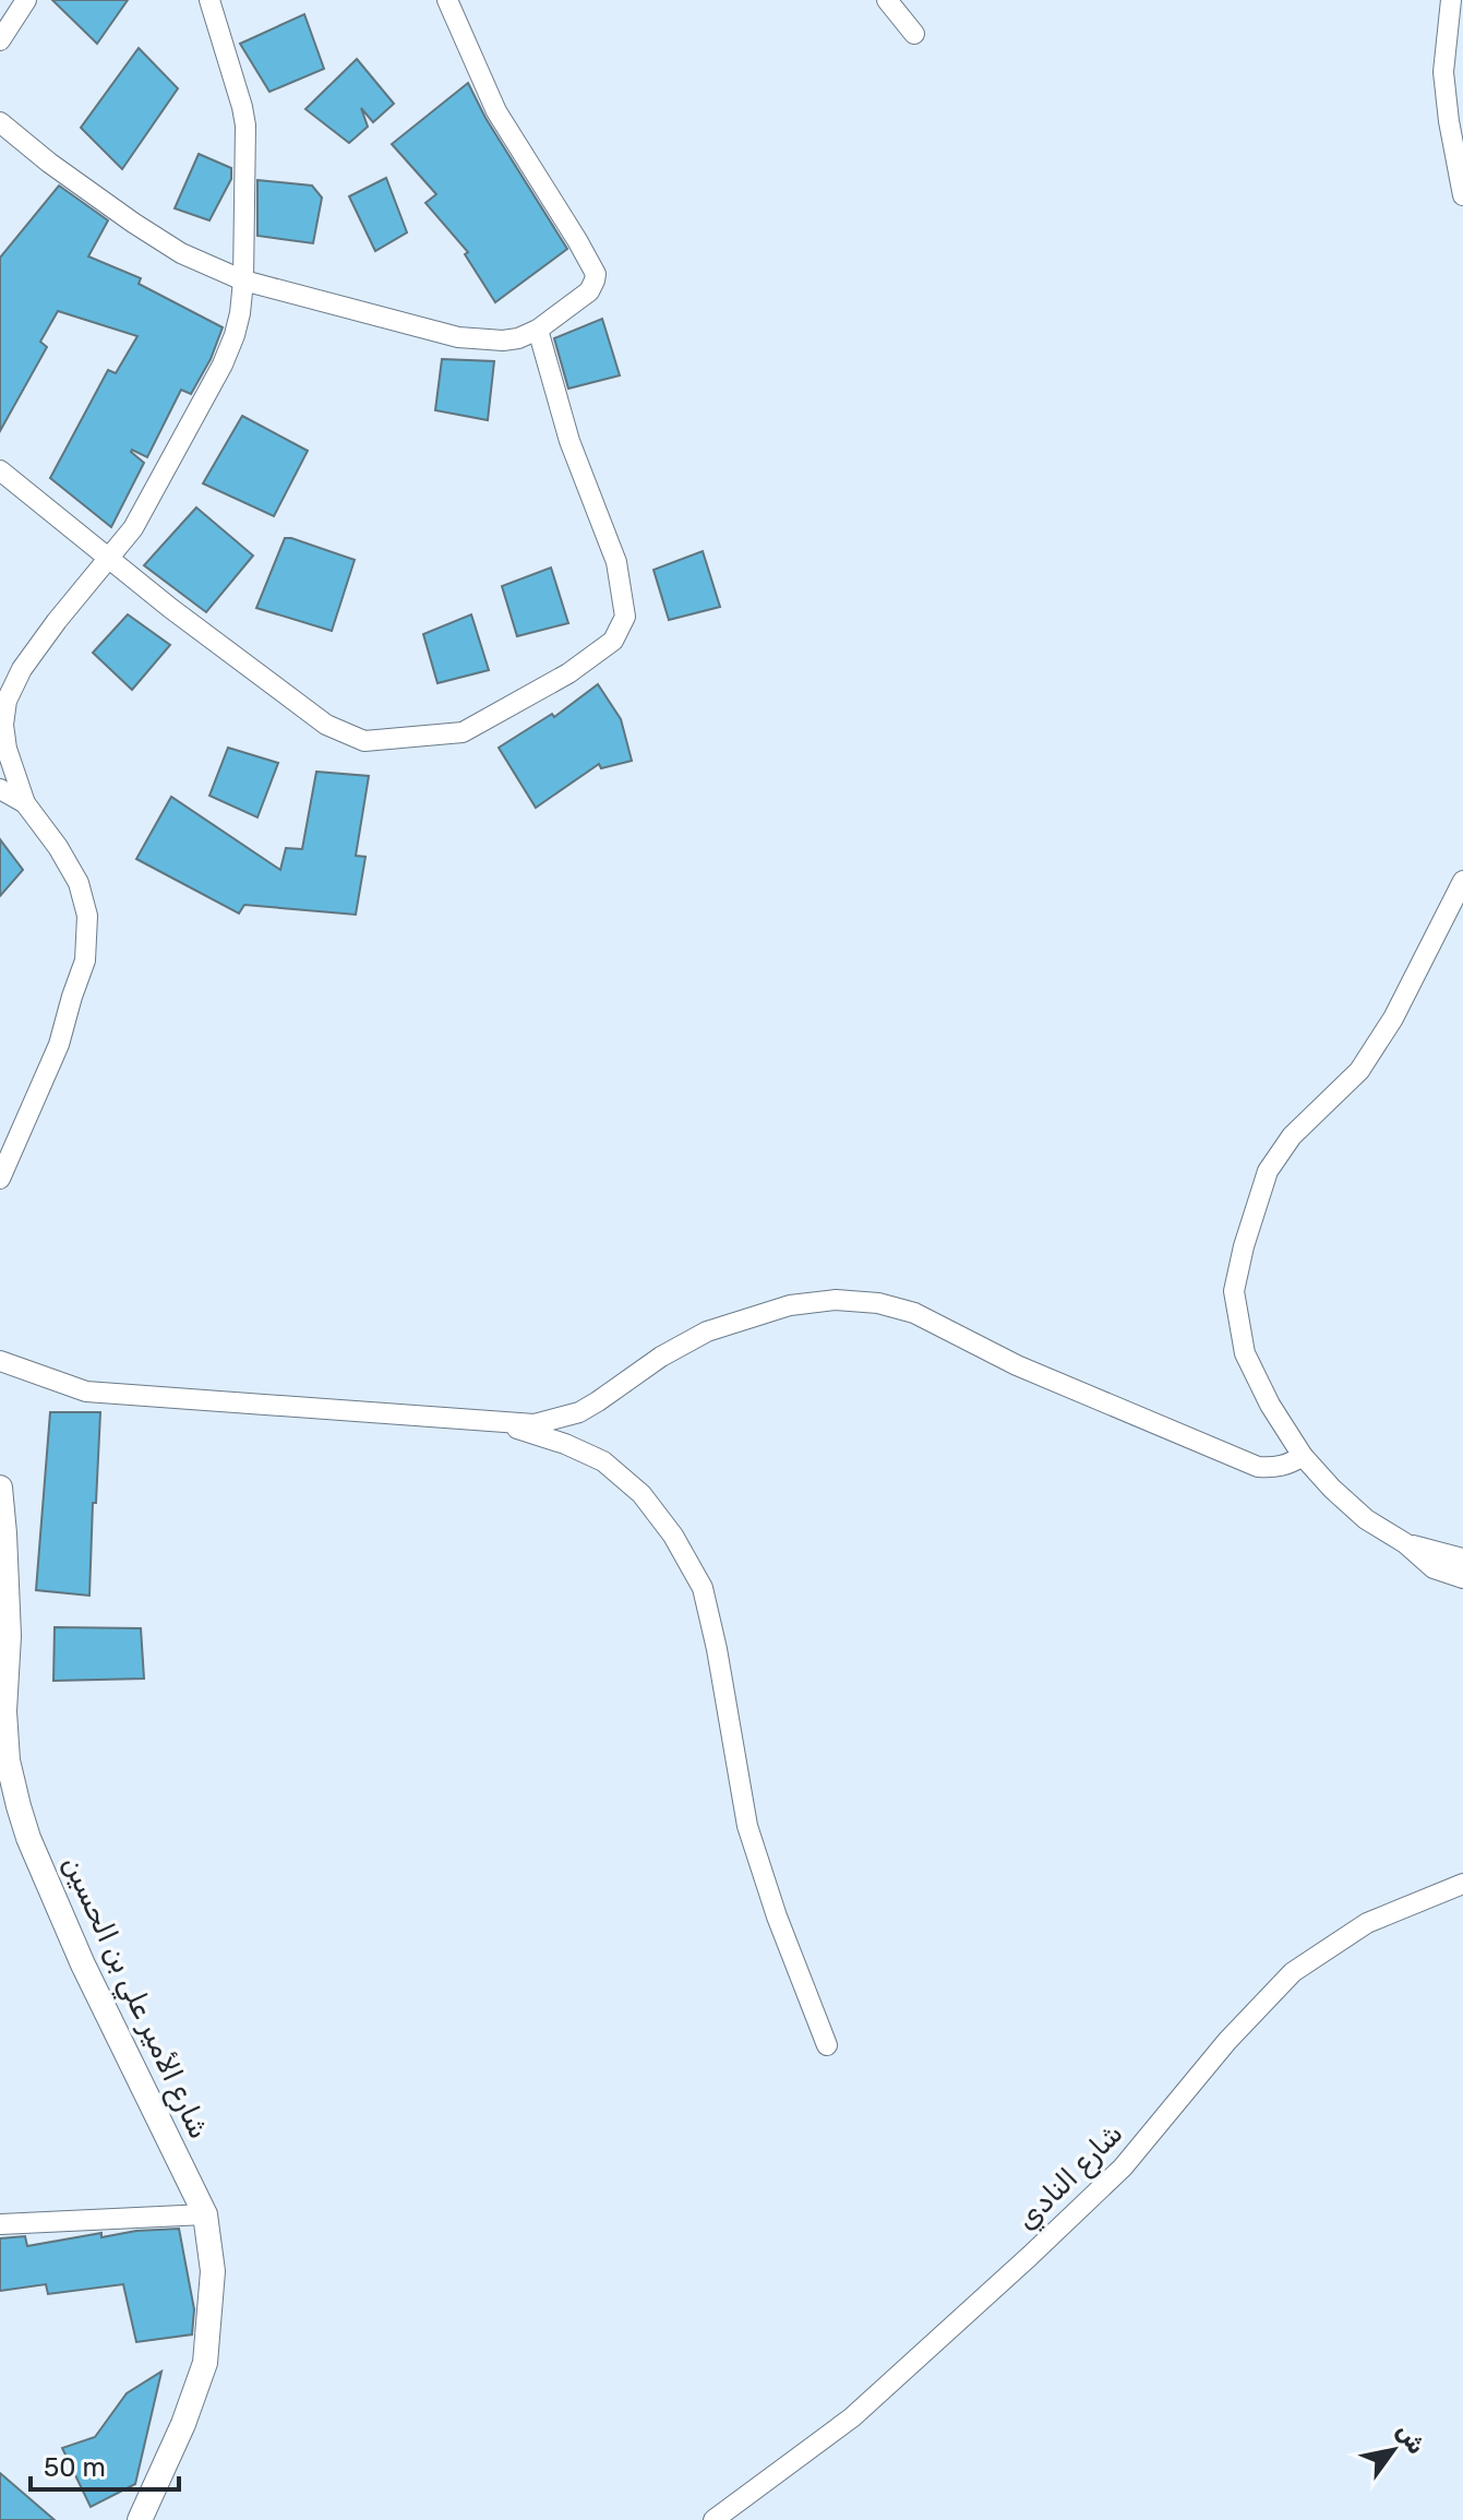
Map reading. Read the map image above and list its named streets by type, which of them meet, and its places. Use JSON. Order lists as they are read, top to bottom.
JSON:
{
  "streets": {
    "street": ["شارع الأمير علي بن الحسين", "شارع النادي"]
  },
  "scale_bar": "50 m",
  "north": "top right"
}
